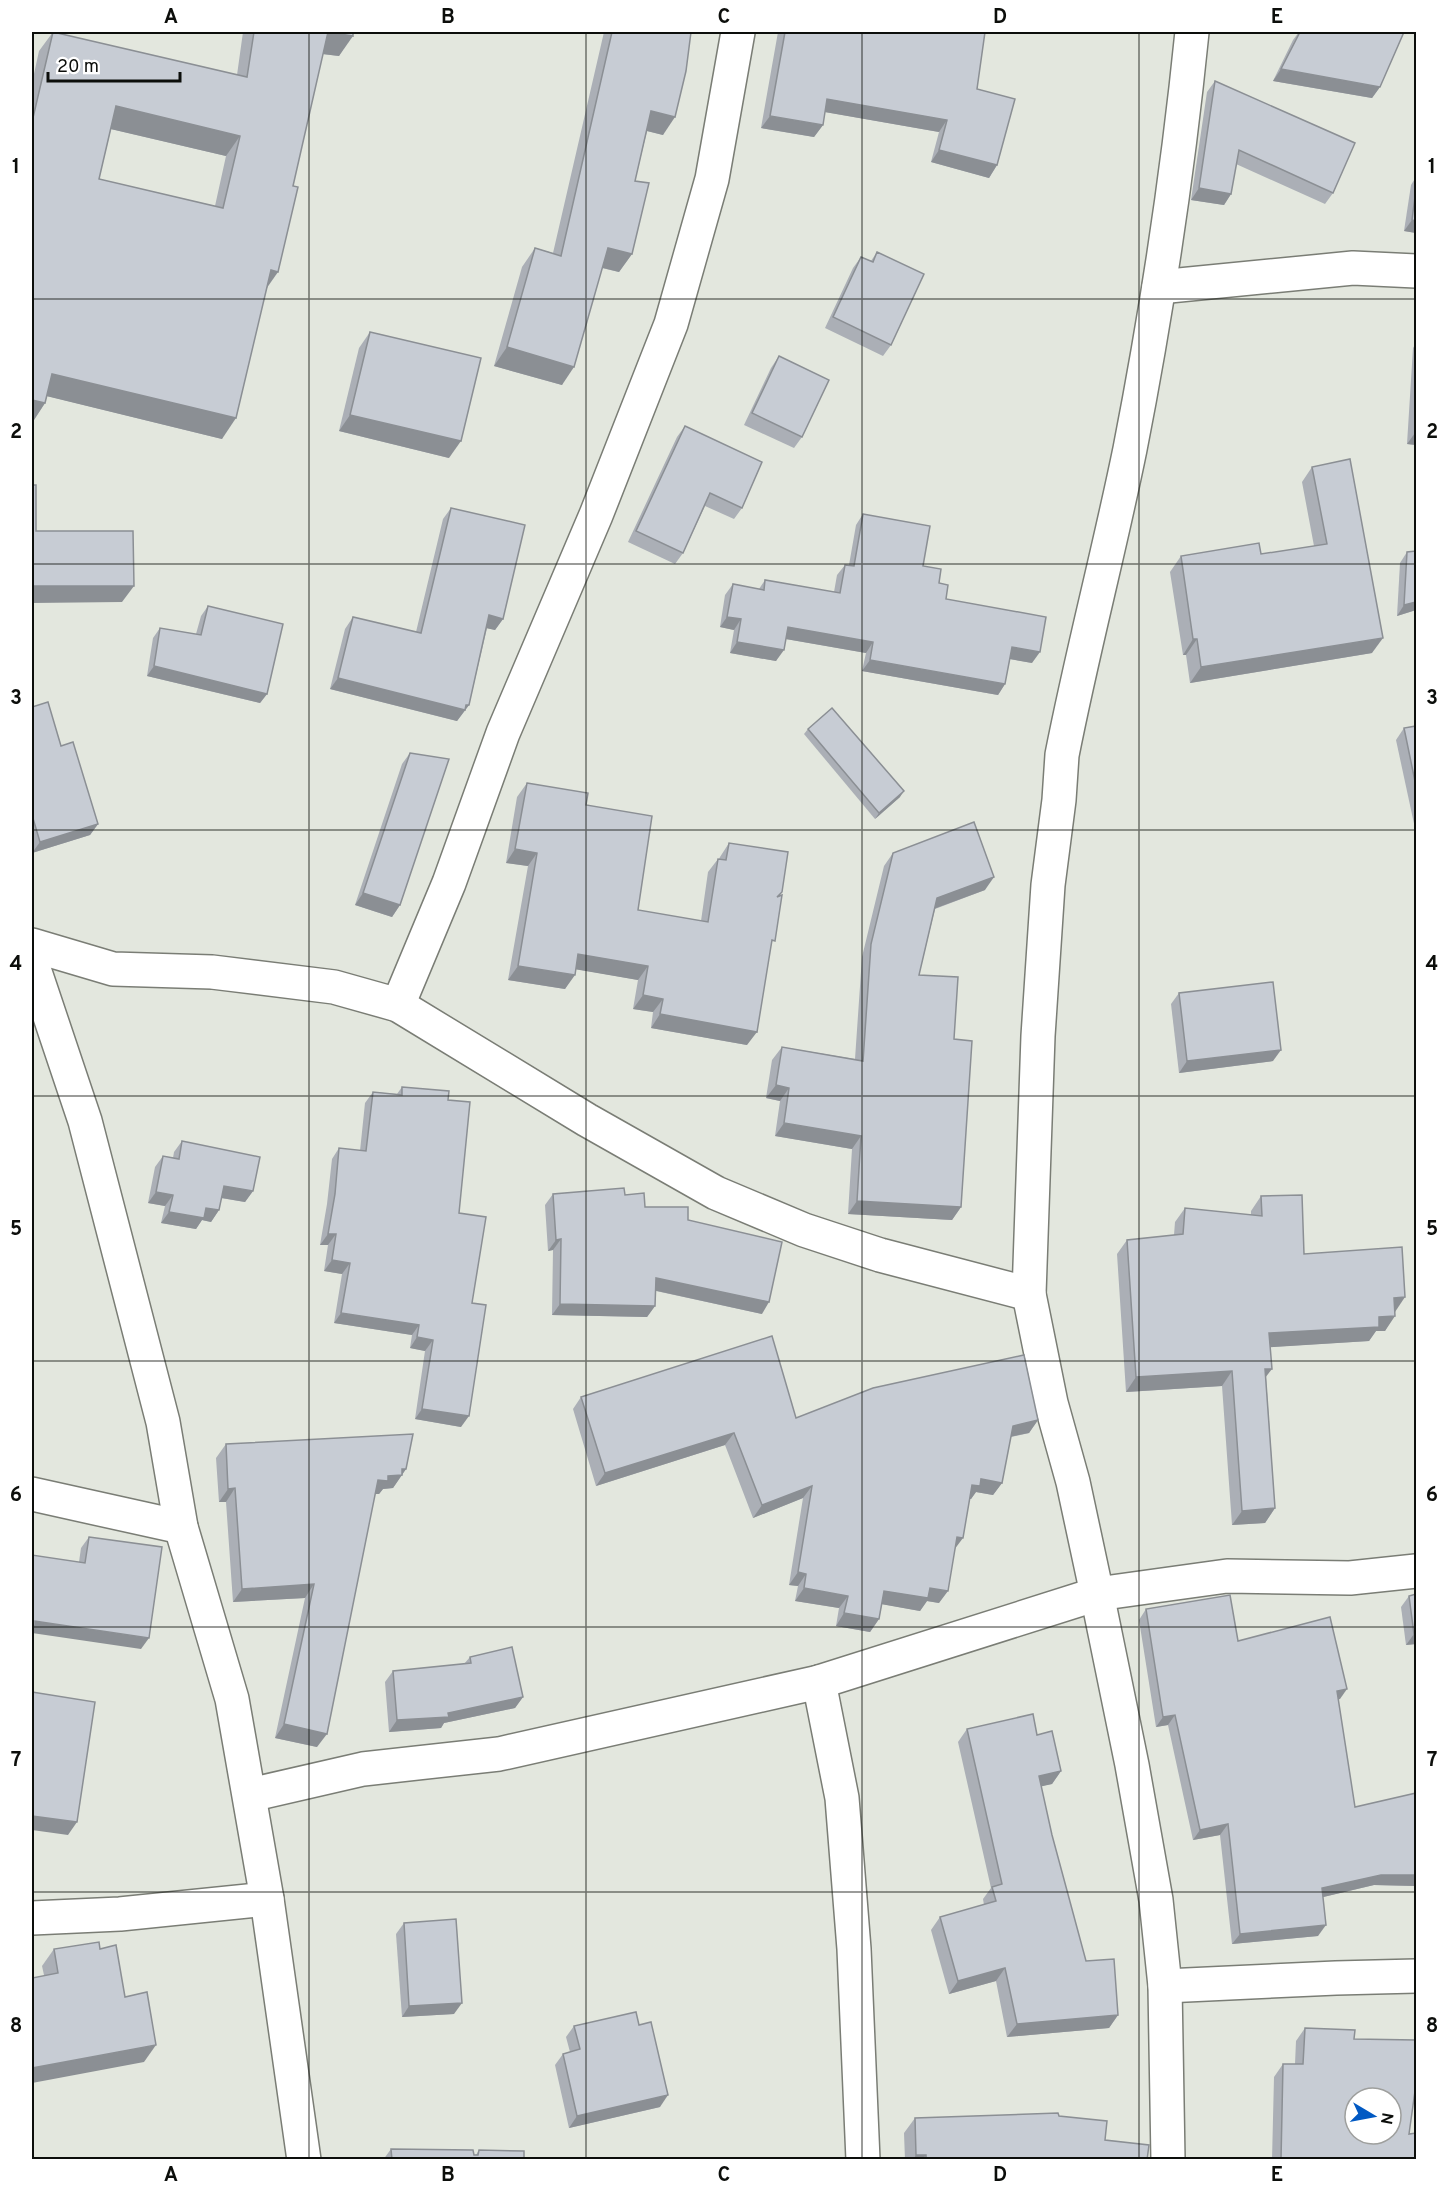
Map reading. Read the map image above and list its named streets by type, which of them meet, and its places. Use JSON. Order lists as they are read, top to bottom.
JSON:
{
  "scale_bar": "20 m",
  "north": "right",
  "grid": {
    "columns": [
      "A",
      "B",
      "C",
      "D",
      "E"
    ],
    "rows": [
      "1",
      "2",
      "3",
      "4",
      "5",
      "6",
      "7",
      "8"
    ]
  }
}
